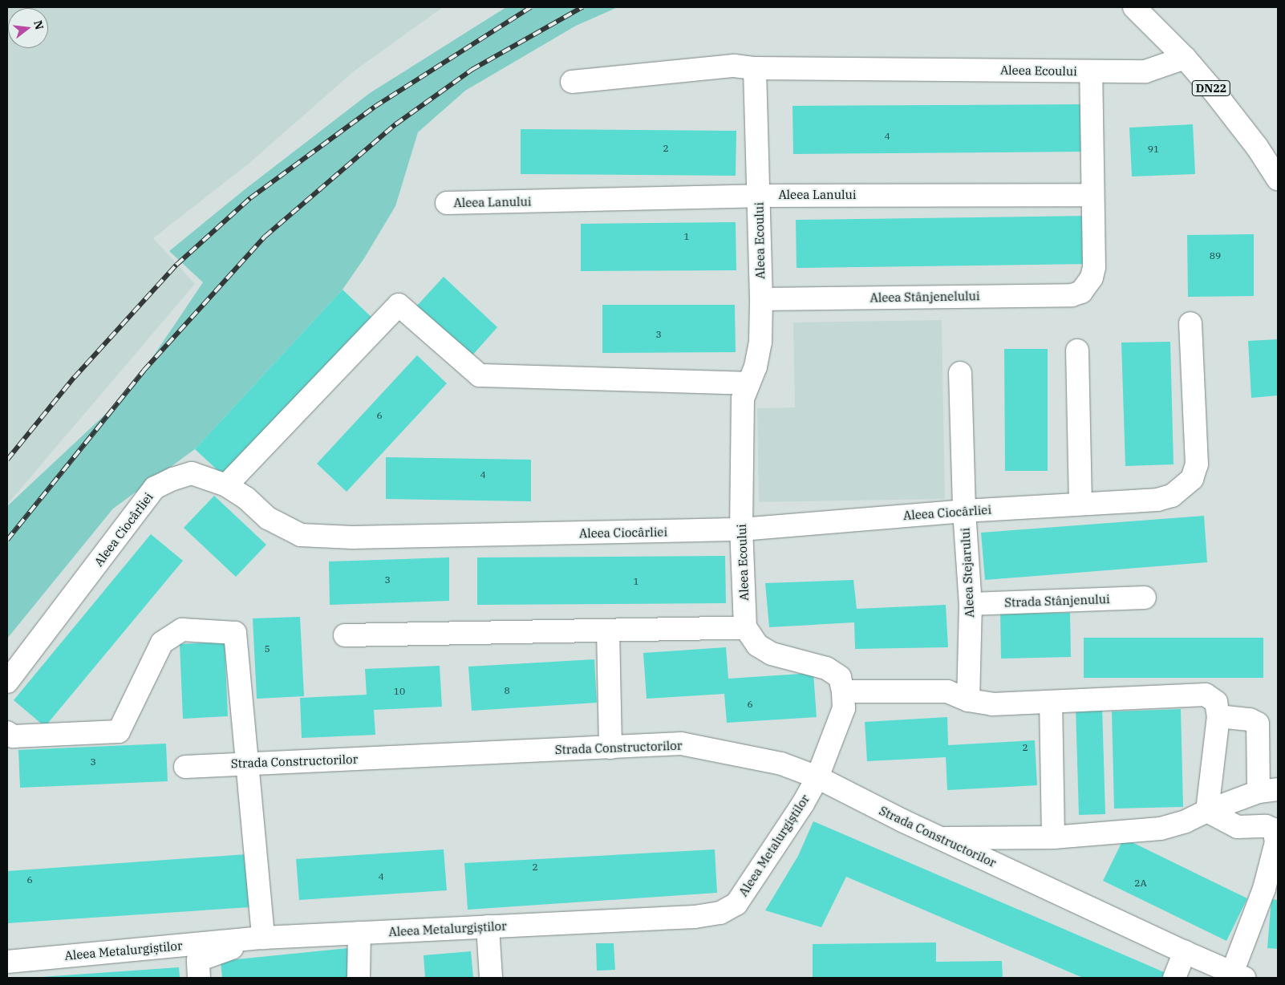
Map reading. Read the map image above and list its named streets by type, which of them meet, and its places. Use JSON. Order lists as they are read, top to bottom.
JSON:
{
  "streets": {
    "street": [
      "Aleea Ecoului",
      "DN22",
      "Aleea Lanului",
      "Aleea Stânjenelului",
      "Aleea Ciocârliei",
      "Aleea Stejarului",
      "Strada Stânjenului",
      "Strada Constructorilor",
      "Aleea Metalurgiștilor"
    ]
  },
  "crossings": [
    ["Aleea Ecoului", "DN22"],
    ["Aleea Ecoului", "Aleea Lanului"],
    ["Aleea Ecoului", "Aleea Stânjenelului"],
    ["Aleea Ecoului", "Aleea Ciocârliei"],
    ["Aleea Lanului", "Aleea Stânjenelului"],
    ["Aleea Ciocârliei", "Aleea Stejarului"],
    ["Aleea Stejarului", "Strada Stânjenului"],
    ["Strada Constructorilor", "Aleea Metalurgiștilor"]
  ],
  "house_numbers": [
    "4",
    "2",
    "91",
    "1",
    "89",
    "3",
    "6",
    "4",
    "3",
    "1",
    "5",
    "8",
    "10",
    "6",
    "2",
    "3",
    "2",
    "4",
    "6",
    "2A"
  ],
  "north": "right"
}
